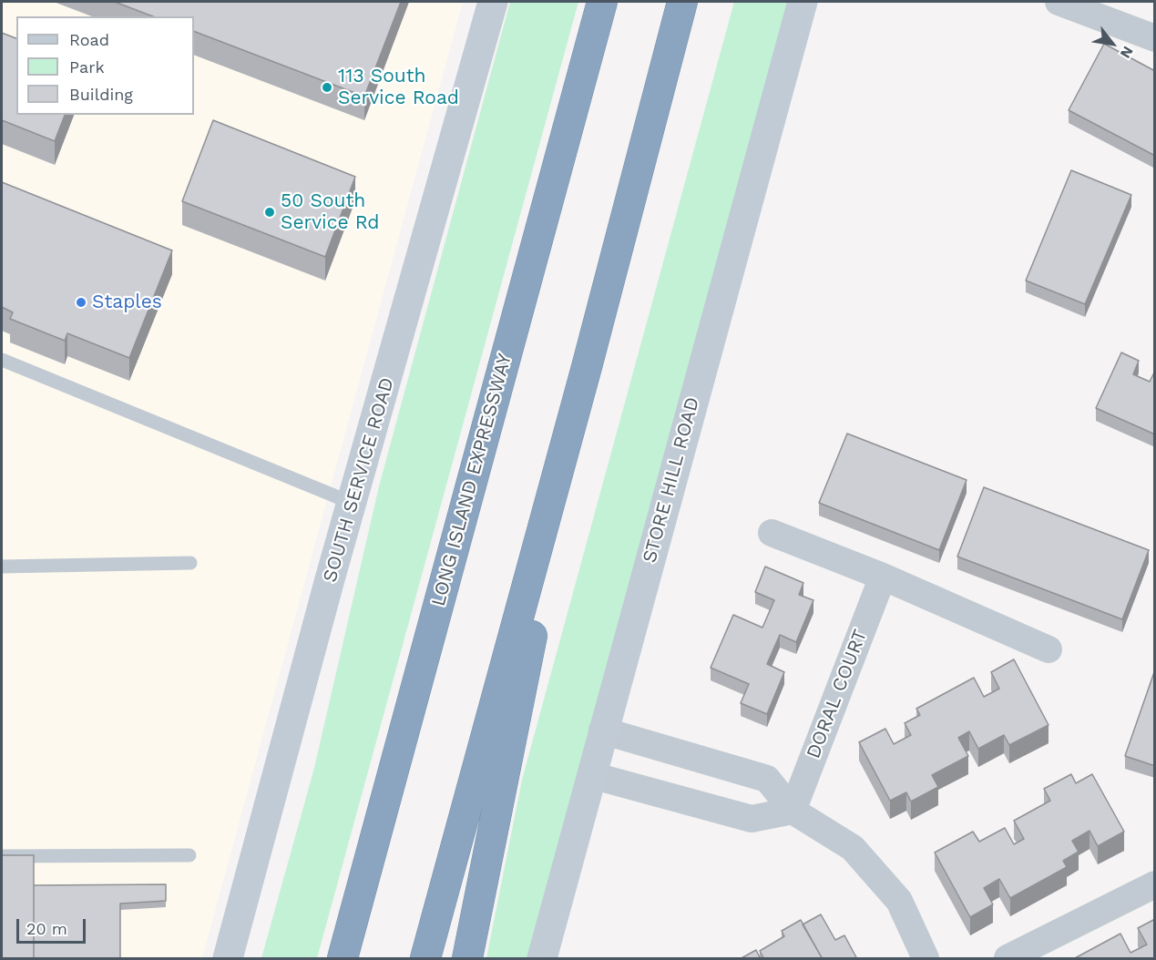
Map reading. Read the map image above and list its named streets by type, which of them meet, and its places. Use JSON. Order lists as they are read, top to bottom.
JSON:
{
  "streets": {
    "highway": ["LONG ISLAND EXPRESSWAY"],
    "main road": ["SOUTH SERVICE ROAD", "STORE HILL ROAD"],
    "street": ["DORAL COURT"]
  },
  "places": ["113 South Service Road", "50 South Service Rd", "Staples"],
  "legend": ["Road", "Park", "Building"],
  "scale_bar": "20 m",
  "north": "bottom right"
}
